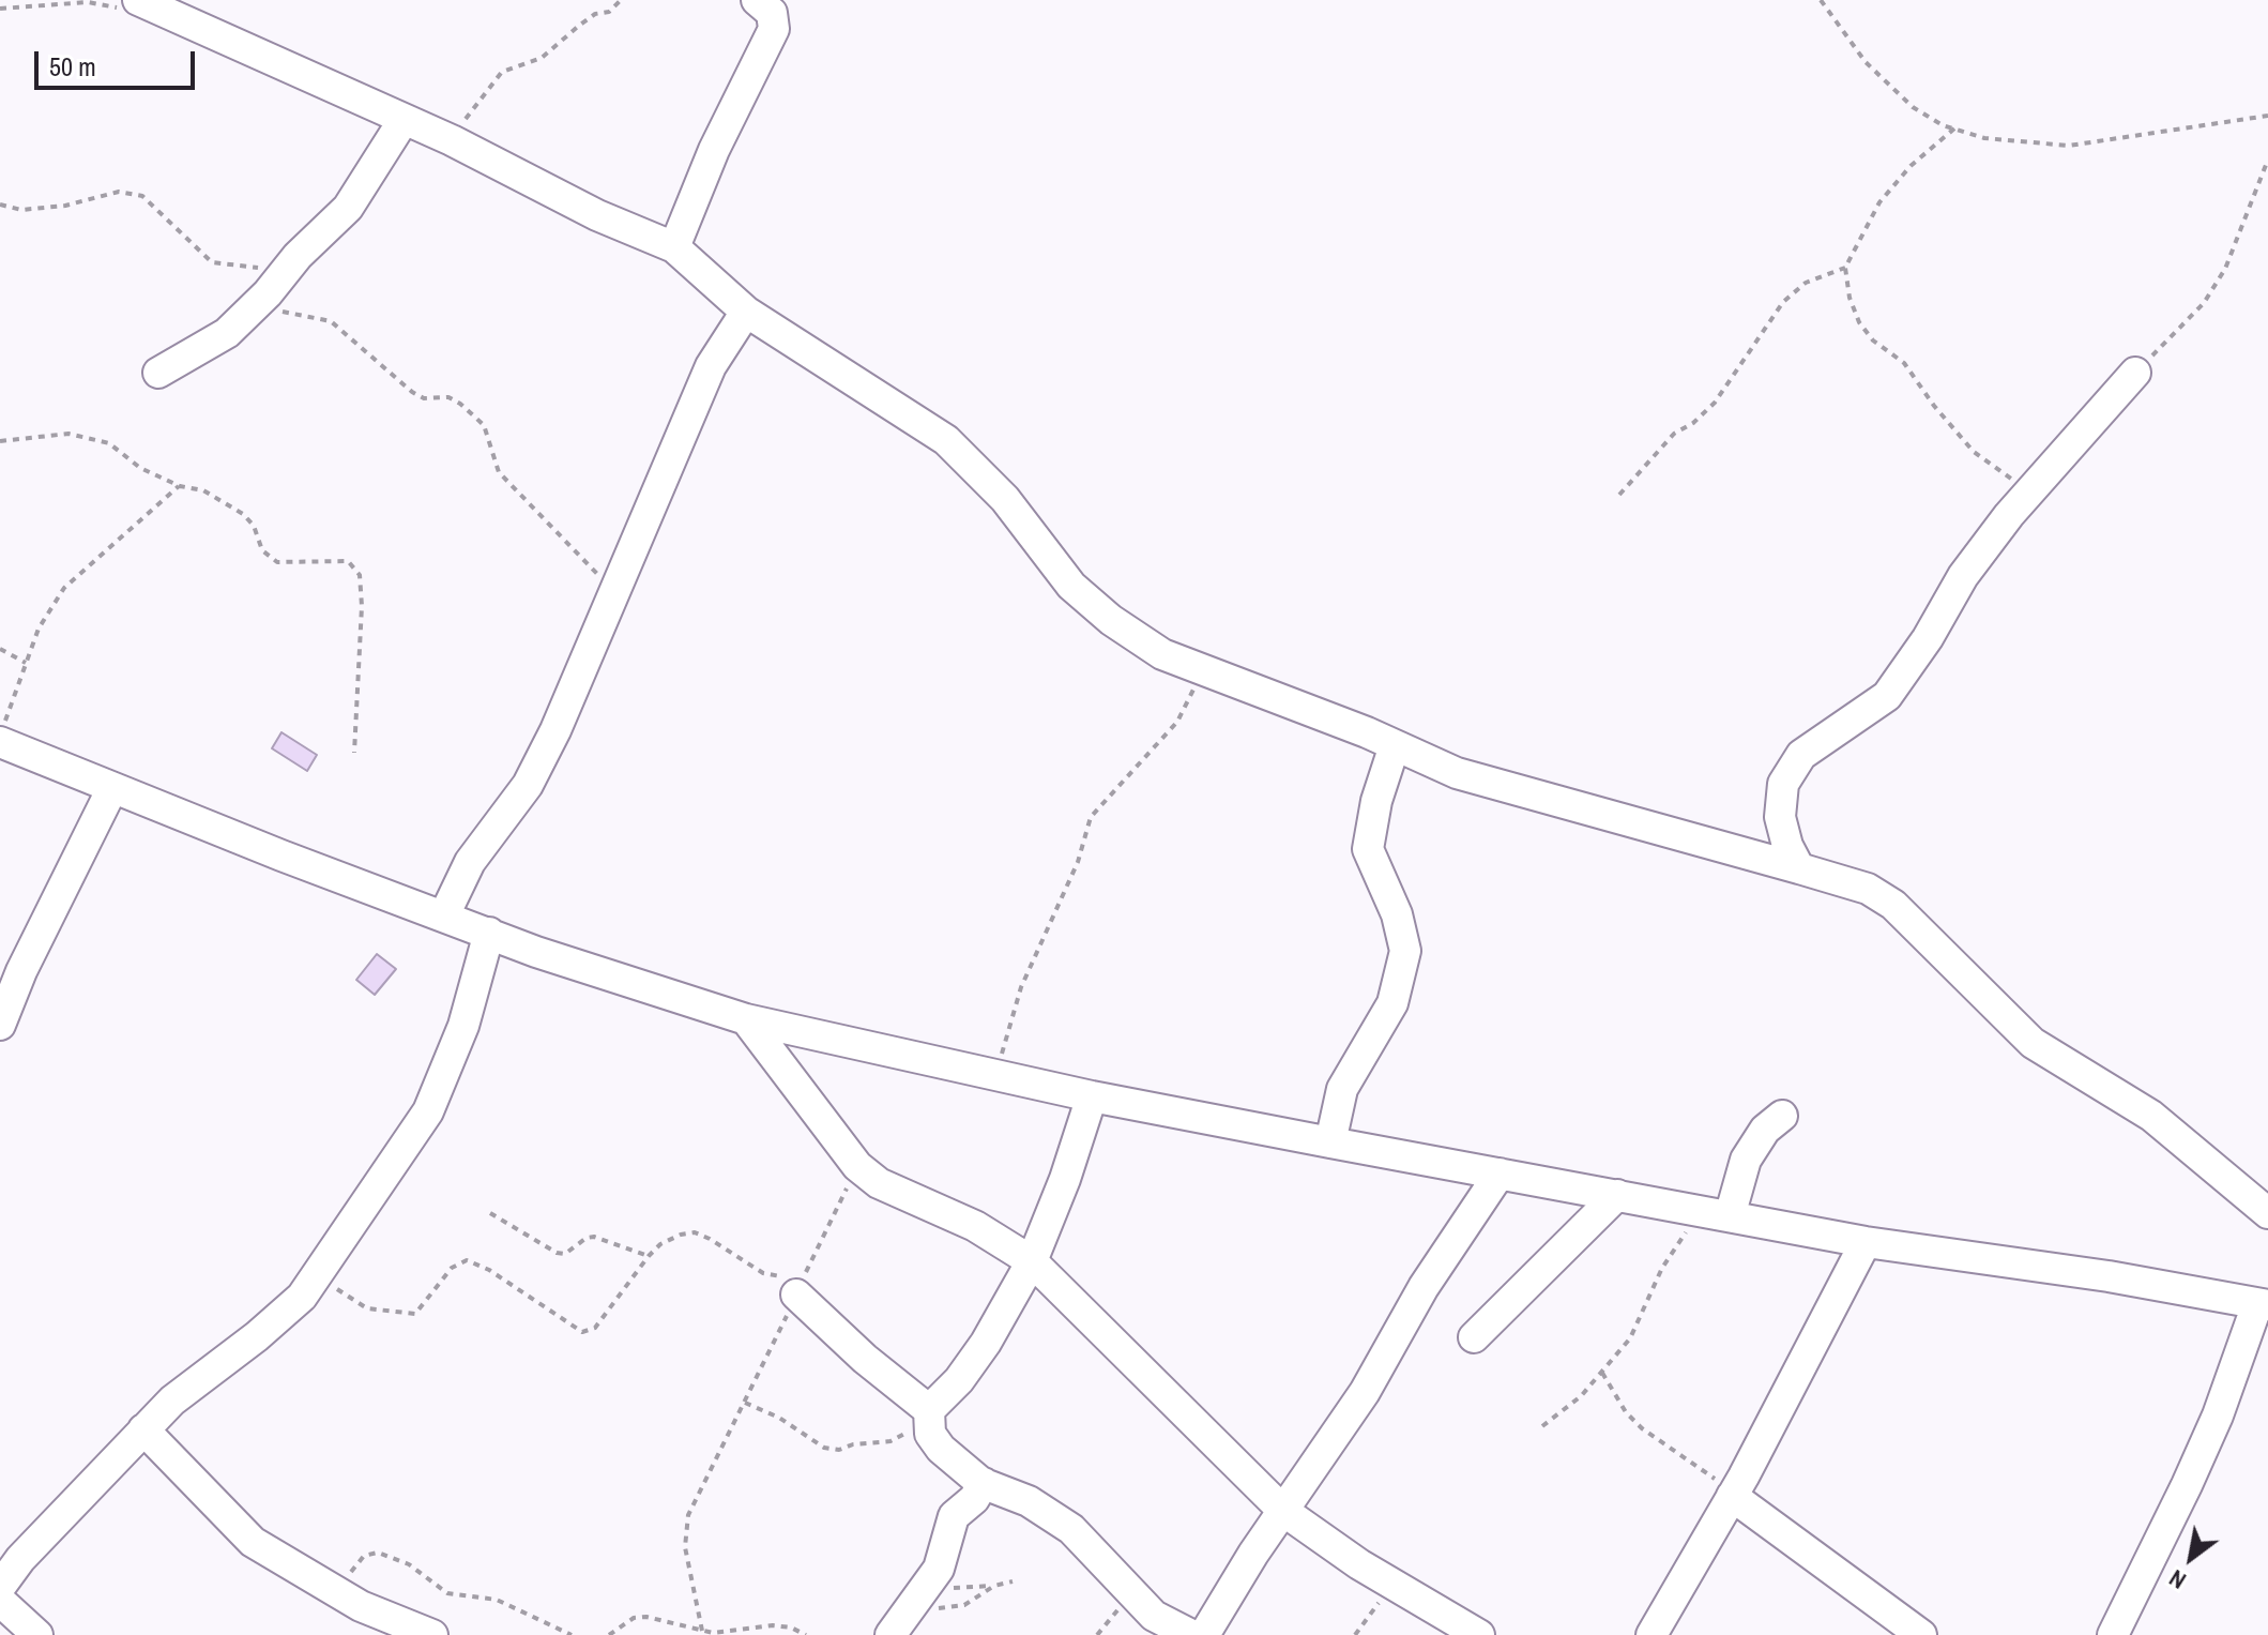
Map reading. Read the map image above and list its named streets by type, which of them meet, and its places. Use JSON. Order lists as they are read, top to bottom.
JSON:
{
  "scale_bar": "50 m",
  "north": "bottom left"
}
